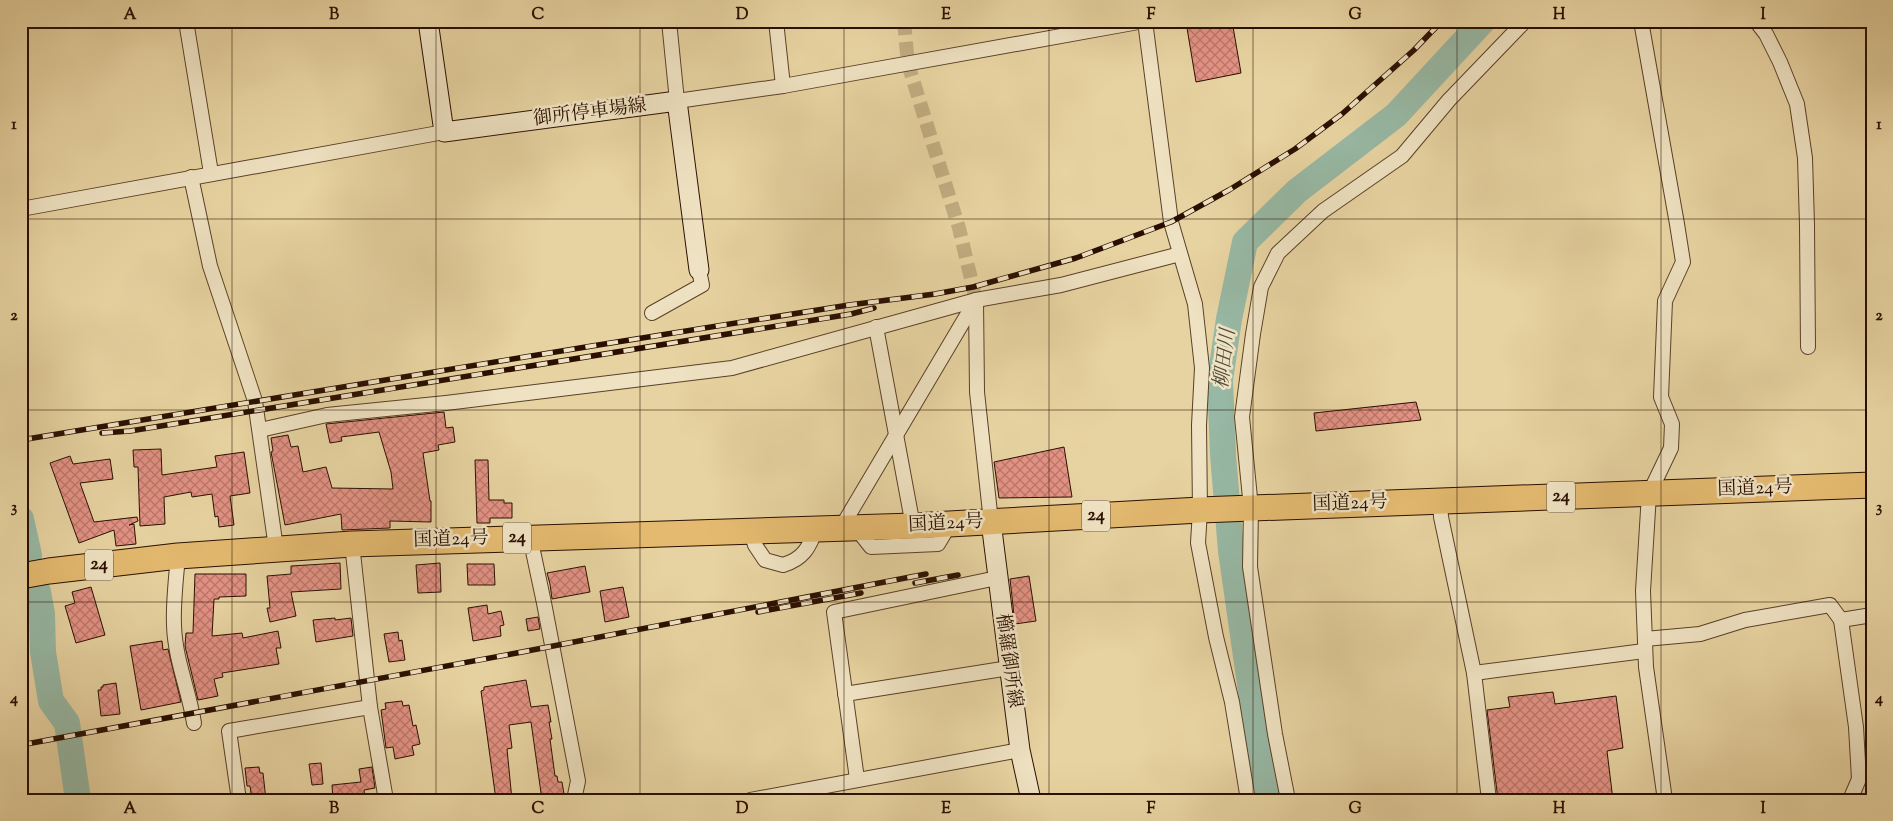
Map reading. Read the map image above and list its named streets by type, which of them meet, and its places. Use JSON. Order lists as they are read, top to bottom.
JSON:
{
  "streets": {
    "highway": ["国道24号", "24"],
    "main road": ["御所停車場線", "櫛羅御所線"]
  },
  "crossings": [
    ["国道24号", "櫛羅御所線"]
  ],
  "water": ["柳田川"],
  "grid": {
    "columns": [
      "A",
      "B",
      "C",
      "D",
      "E",
      "F",
      "G",
      "H",
      "I"
    ],
    "rows": [
      "1",
      "2",
      "3",
      "4"
    ]
  }
}
